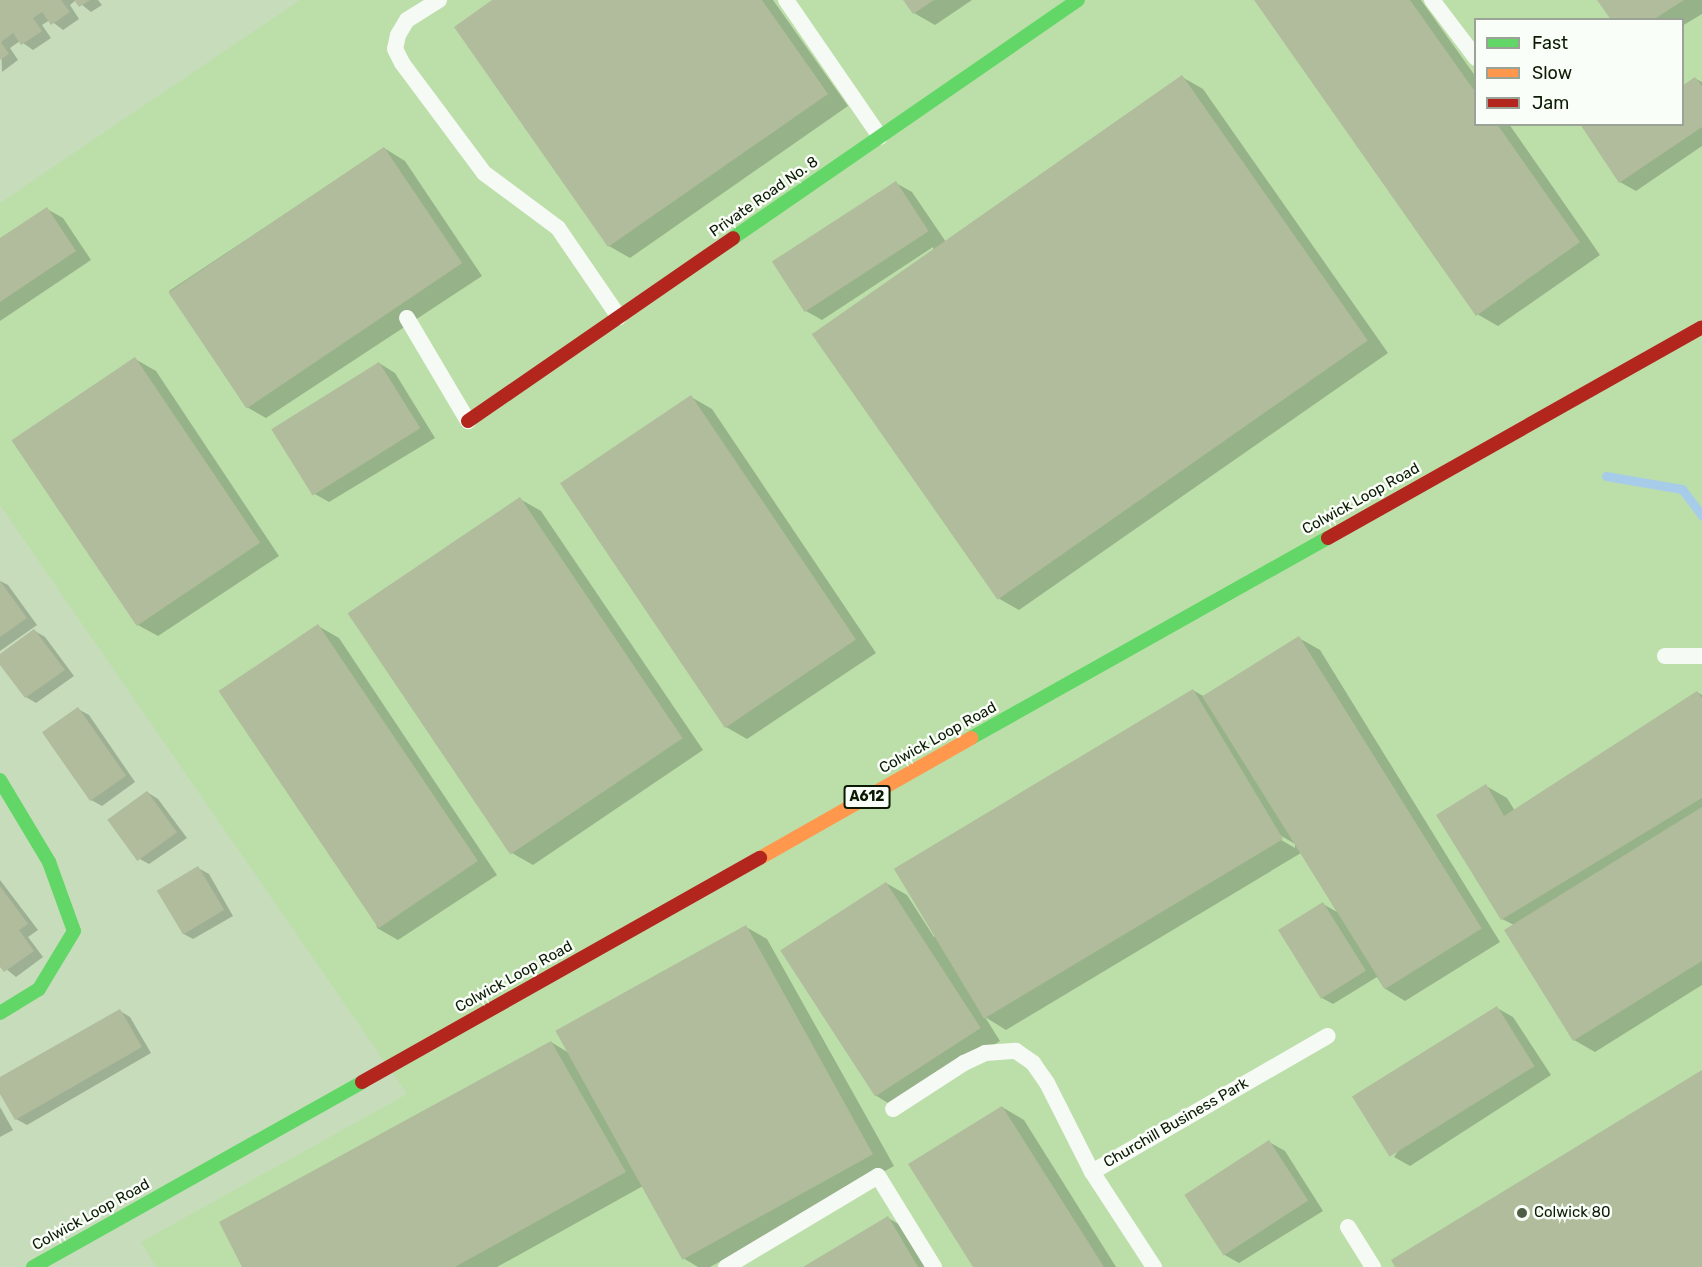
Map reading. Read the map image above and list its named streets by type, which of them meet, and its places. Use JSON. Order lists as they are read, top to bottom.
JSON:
{
  "streets": {
    "main road": ["Private Road No. 8", "Colwick Loop Road", "A612"],
    "lane": ["Churchill Business Park"]
  },
  "places": ["Colwick 80"],
  "legend": ["Fast", "Slow", "Jam"]
}
